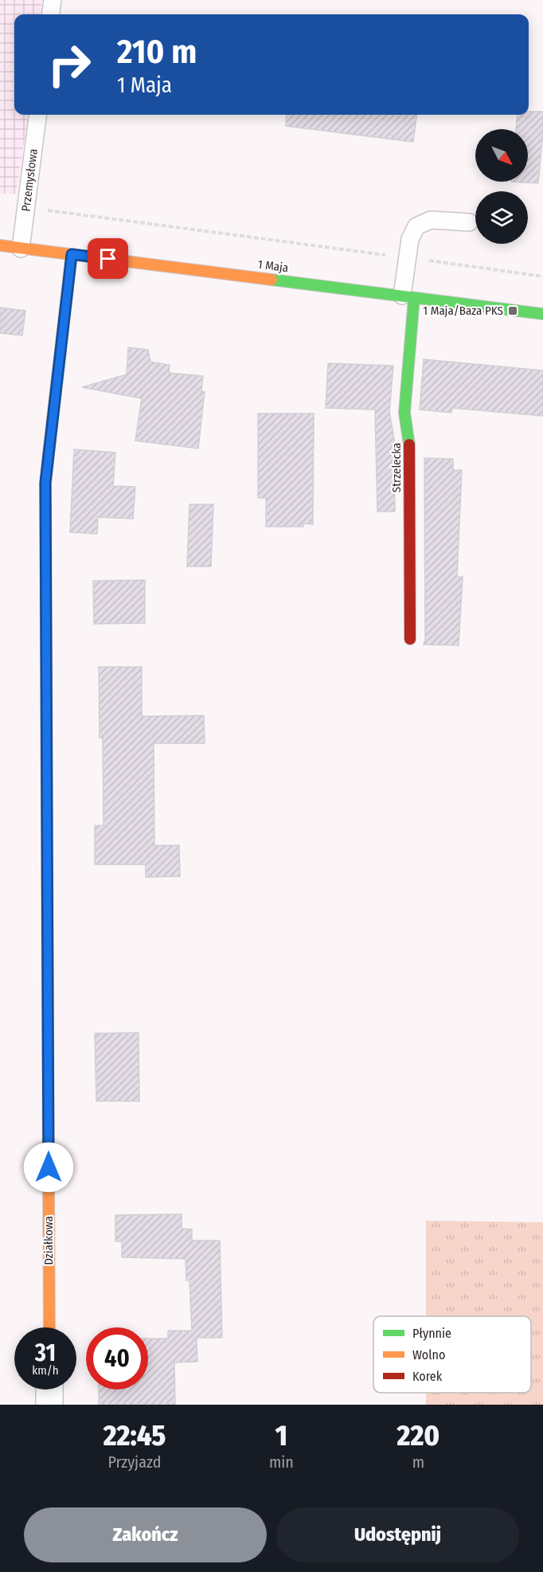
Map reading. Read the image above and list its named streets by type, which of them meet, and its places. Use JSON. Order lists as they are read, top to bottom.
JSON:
{
  "streets": {
    "street": ["1 Maja", "Strzelecka", "Działkowa"],
    "lane": ["Przemysłowa"]
  },
  "crossings": [
    ["Przemysłowa", "1 Maja"],
    ["1 Maja", "Strzelecka"],
    ["1 Maja", "Działkowa"]
  ],
  "places": {
    "transit": ["1 Maja/Baza PKS"]
  },
  "legend": ["Płynnie", "Wolno", "Korek"],
  "north": "bottom right",
  "page": {
    "turn": ["210 m", "1 Maja"],
    "speed": "31 km/h",
    "limit": "40",
    "eta": [
      "22:45",
      "Przyjazd",
      "1",
      "min",
      "220",
      "m"
    ],
    "buttons": ["Zakończ", "Udostępnij"]
  }
}
